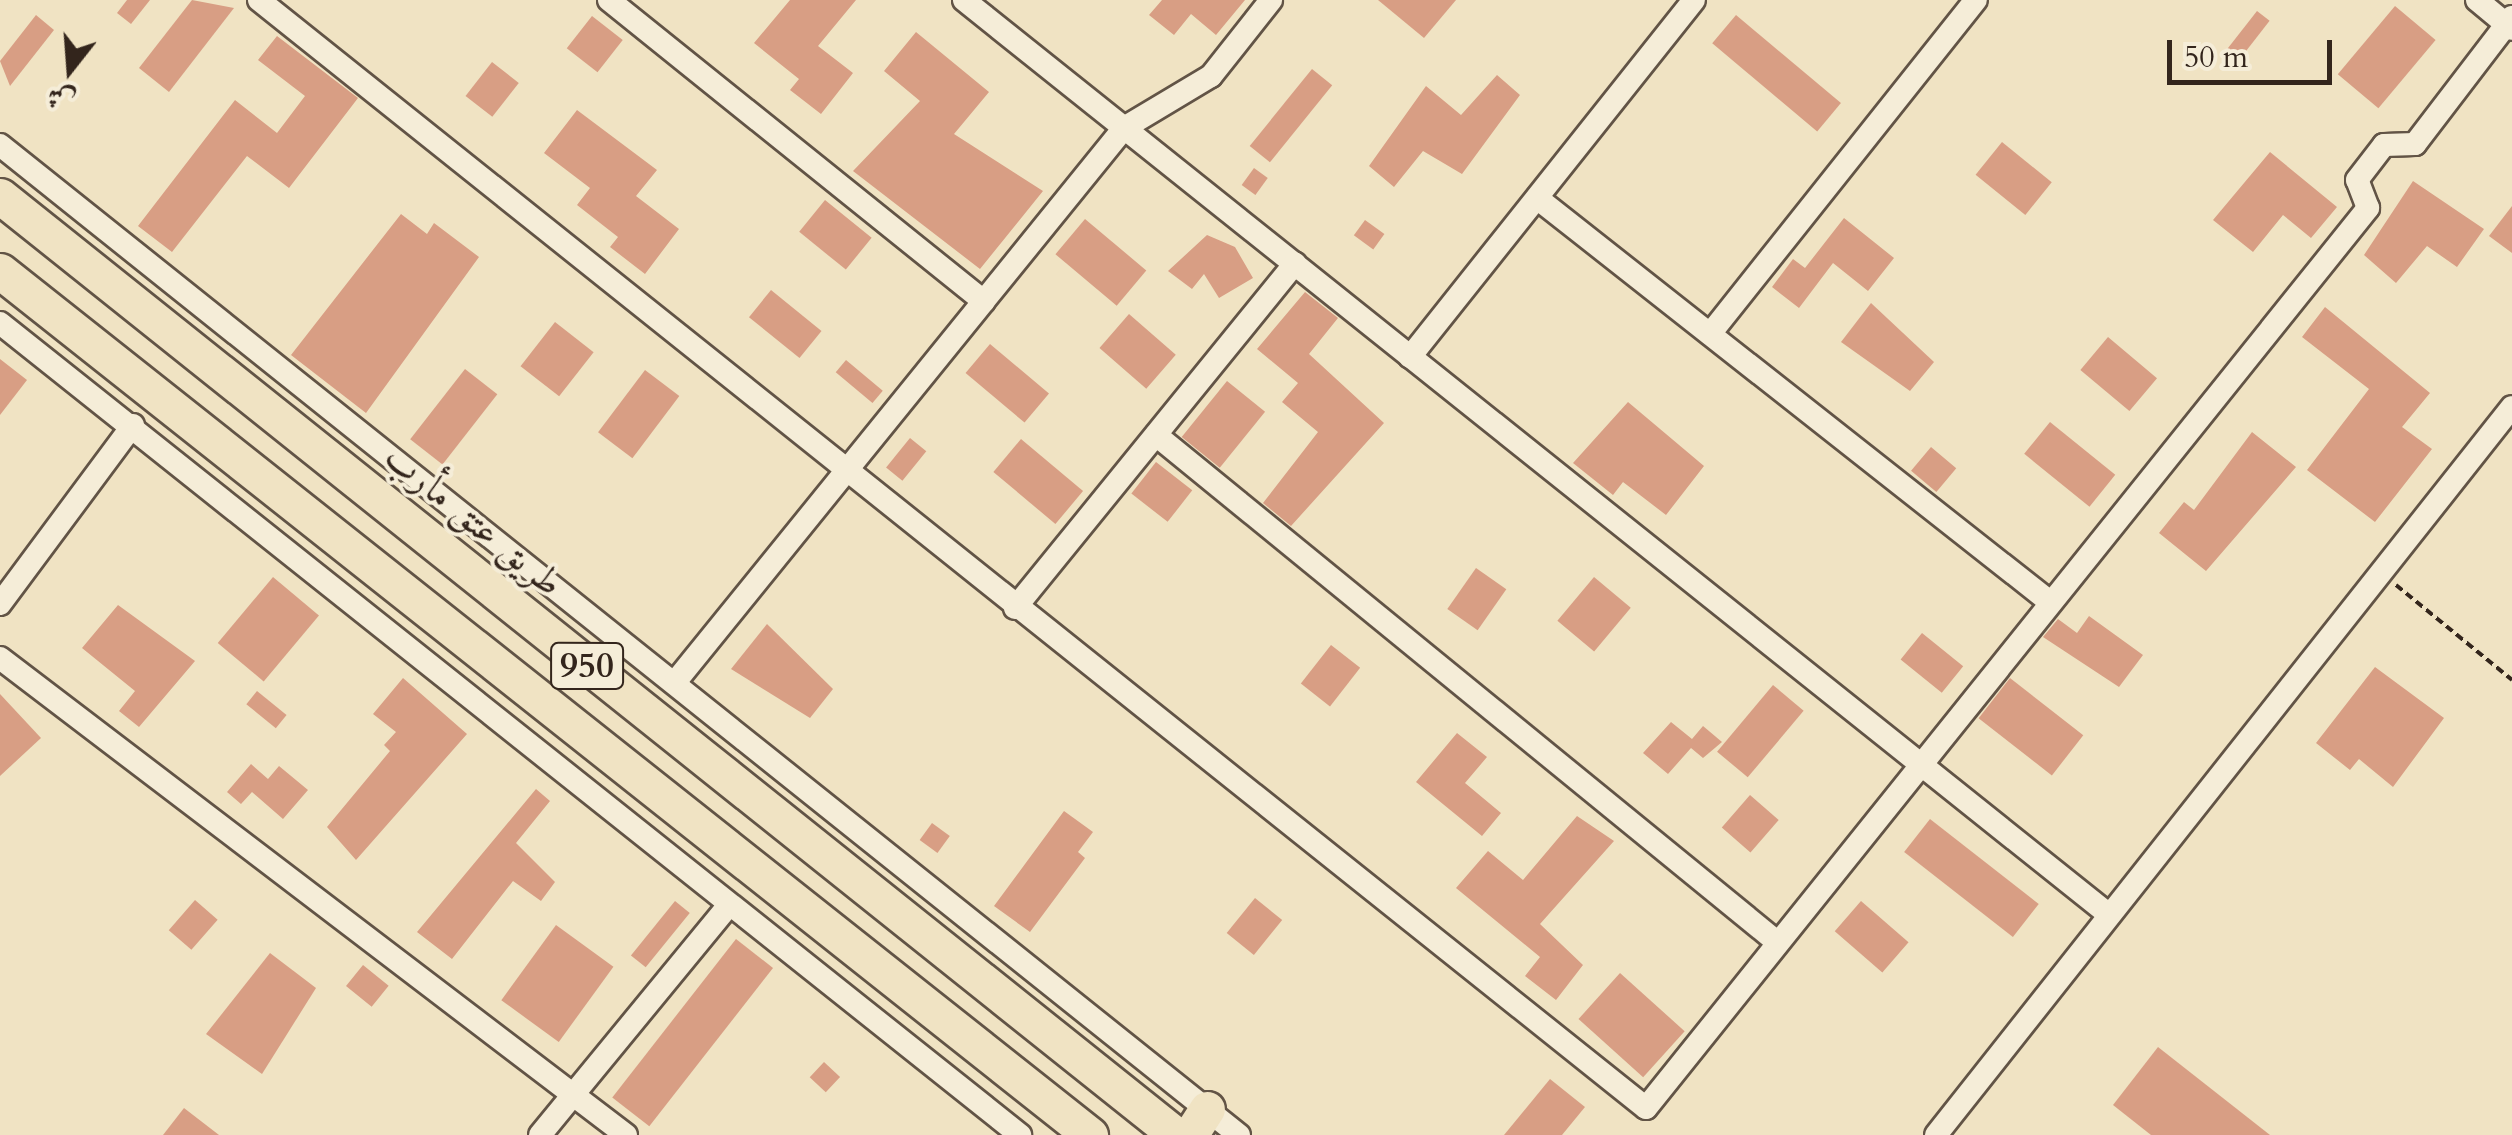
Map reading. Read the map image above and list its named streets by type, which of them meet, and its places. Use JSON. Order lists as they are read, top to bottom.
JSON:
{
  "streets": {
    "main road": ["طريق عتق مأرب", "950"]
  },
  "scale_bar": "50 m",
  "north": "bottom"
}
